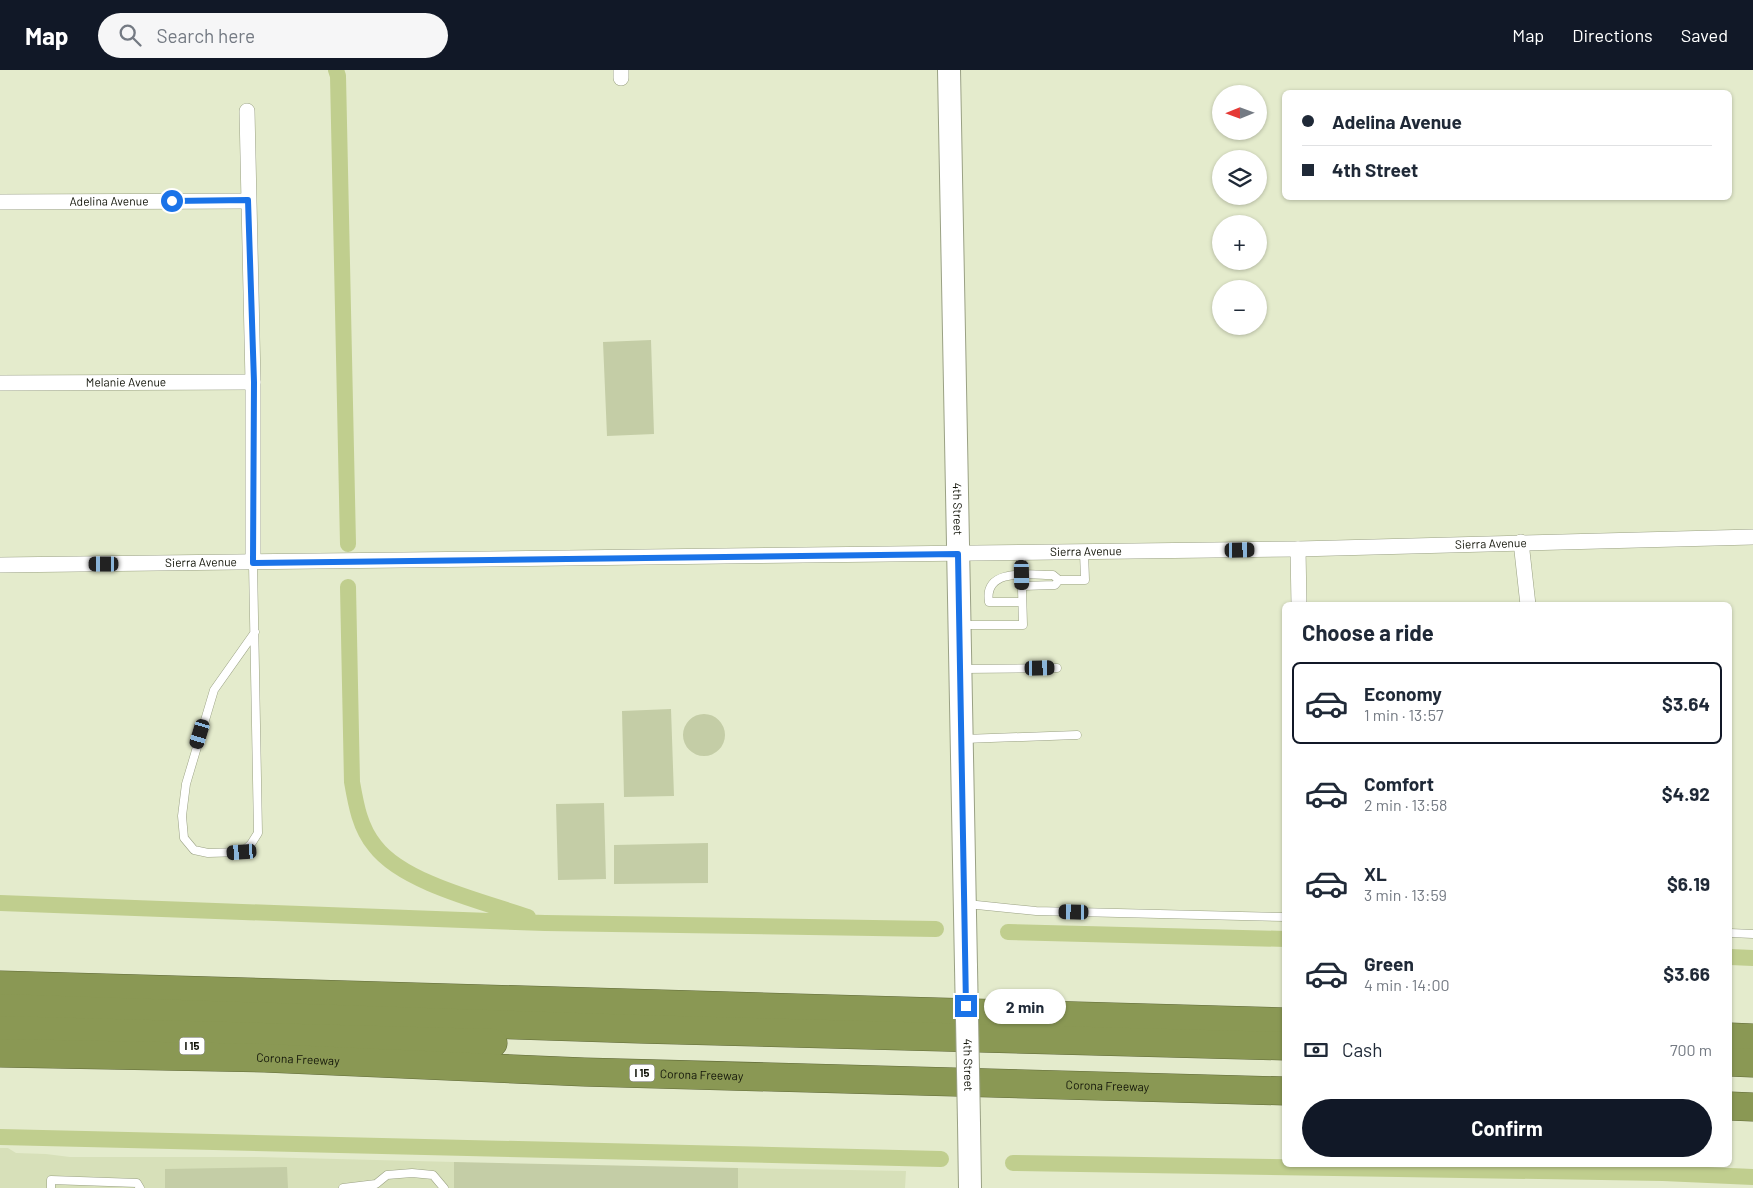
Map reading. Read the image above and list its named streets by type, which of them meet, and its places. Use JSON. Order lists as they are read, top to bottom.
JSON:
{
  "streets": {
    "highway": ["I 15", "Corona Freeway"],
    "street": [
      "Adelina Avenue",
      "Melanie Avenue",
      "4th Street",
      "Sierra Avenue"
    ]
  },
  "crossings": [
    ["4th Street", "Sierra Avenue"],
    ["I 15", "Corona Freeway"]
  ],
  "north": "left",
  "page": {
    "header": "Map",
    "search": "Search here",
    "nav": ["Map", "Directions", "Saved"],
    "map_buttons": ["+", "−"],
    "banner": ["Adelina Avenue", "4th Street"],
    "heading": "Choose a ride",
    "list": [
      {
        "name": "Economy",
        "note": "1 min · 13:57",
        "value": "$3.64"
      },
      {
        "name": "Comfort",
        "note": "2 min · 13:58",
        "value": "$4.92"
      },
      {
        "name": "XL",
        "note": "3 min · 13:59",
        "value": "$6.19"
      },
      {
        "name": "Green",
        "note": "4 min · 14:00",
        "value": "$3.66"
      }
    ],
    "bubble": "2 min",
    "pay": ["Cash", "700 m"],
    "buttons": "Confirm"
  }
}
